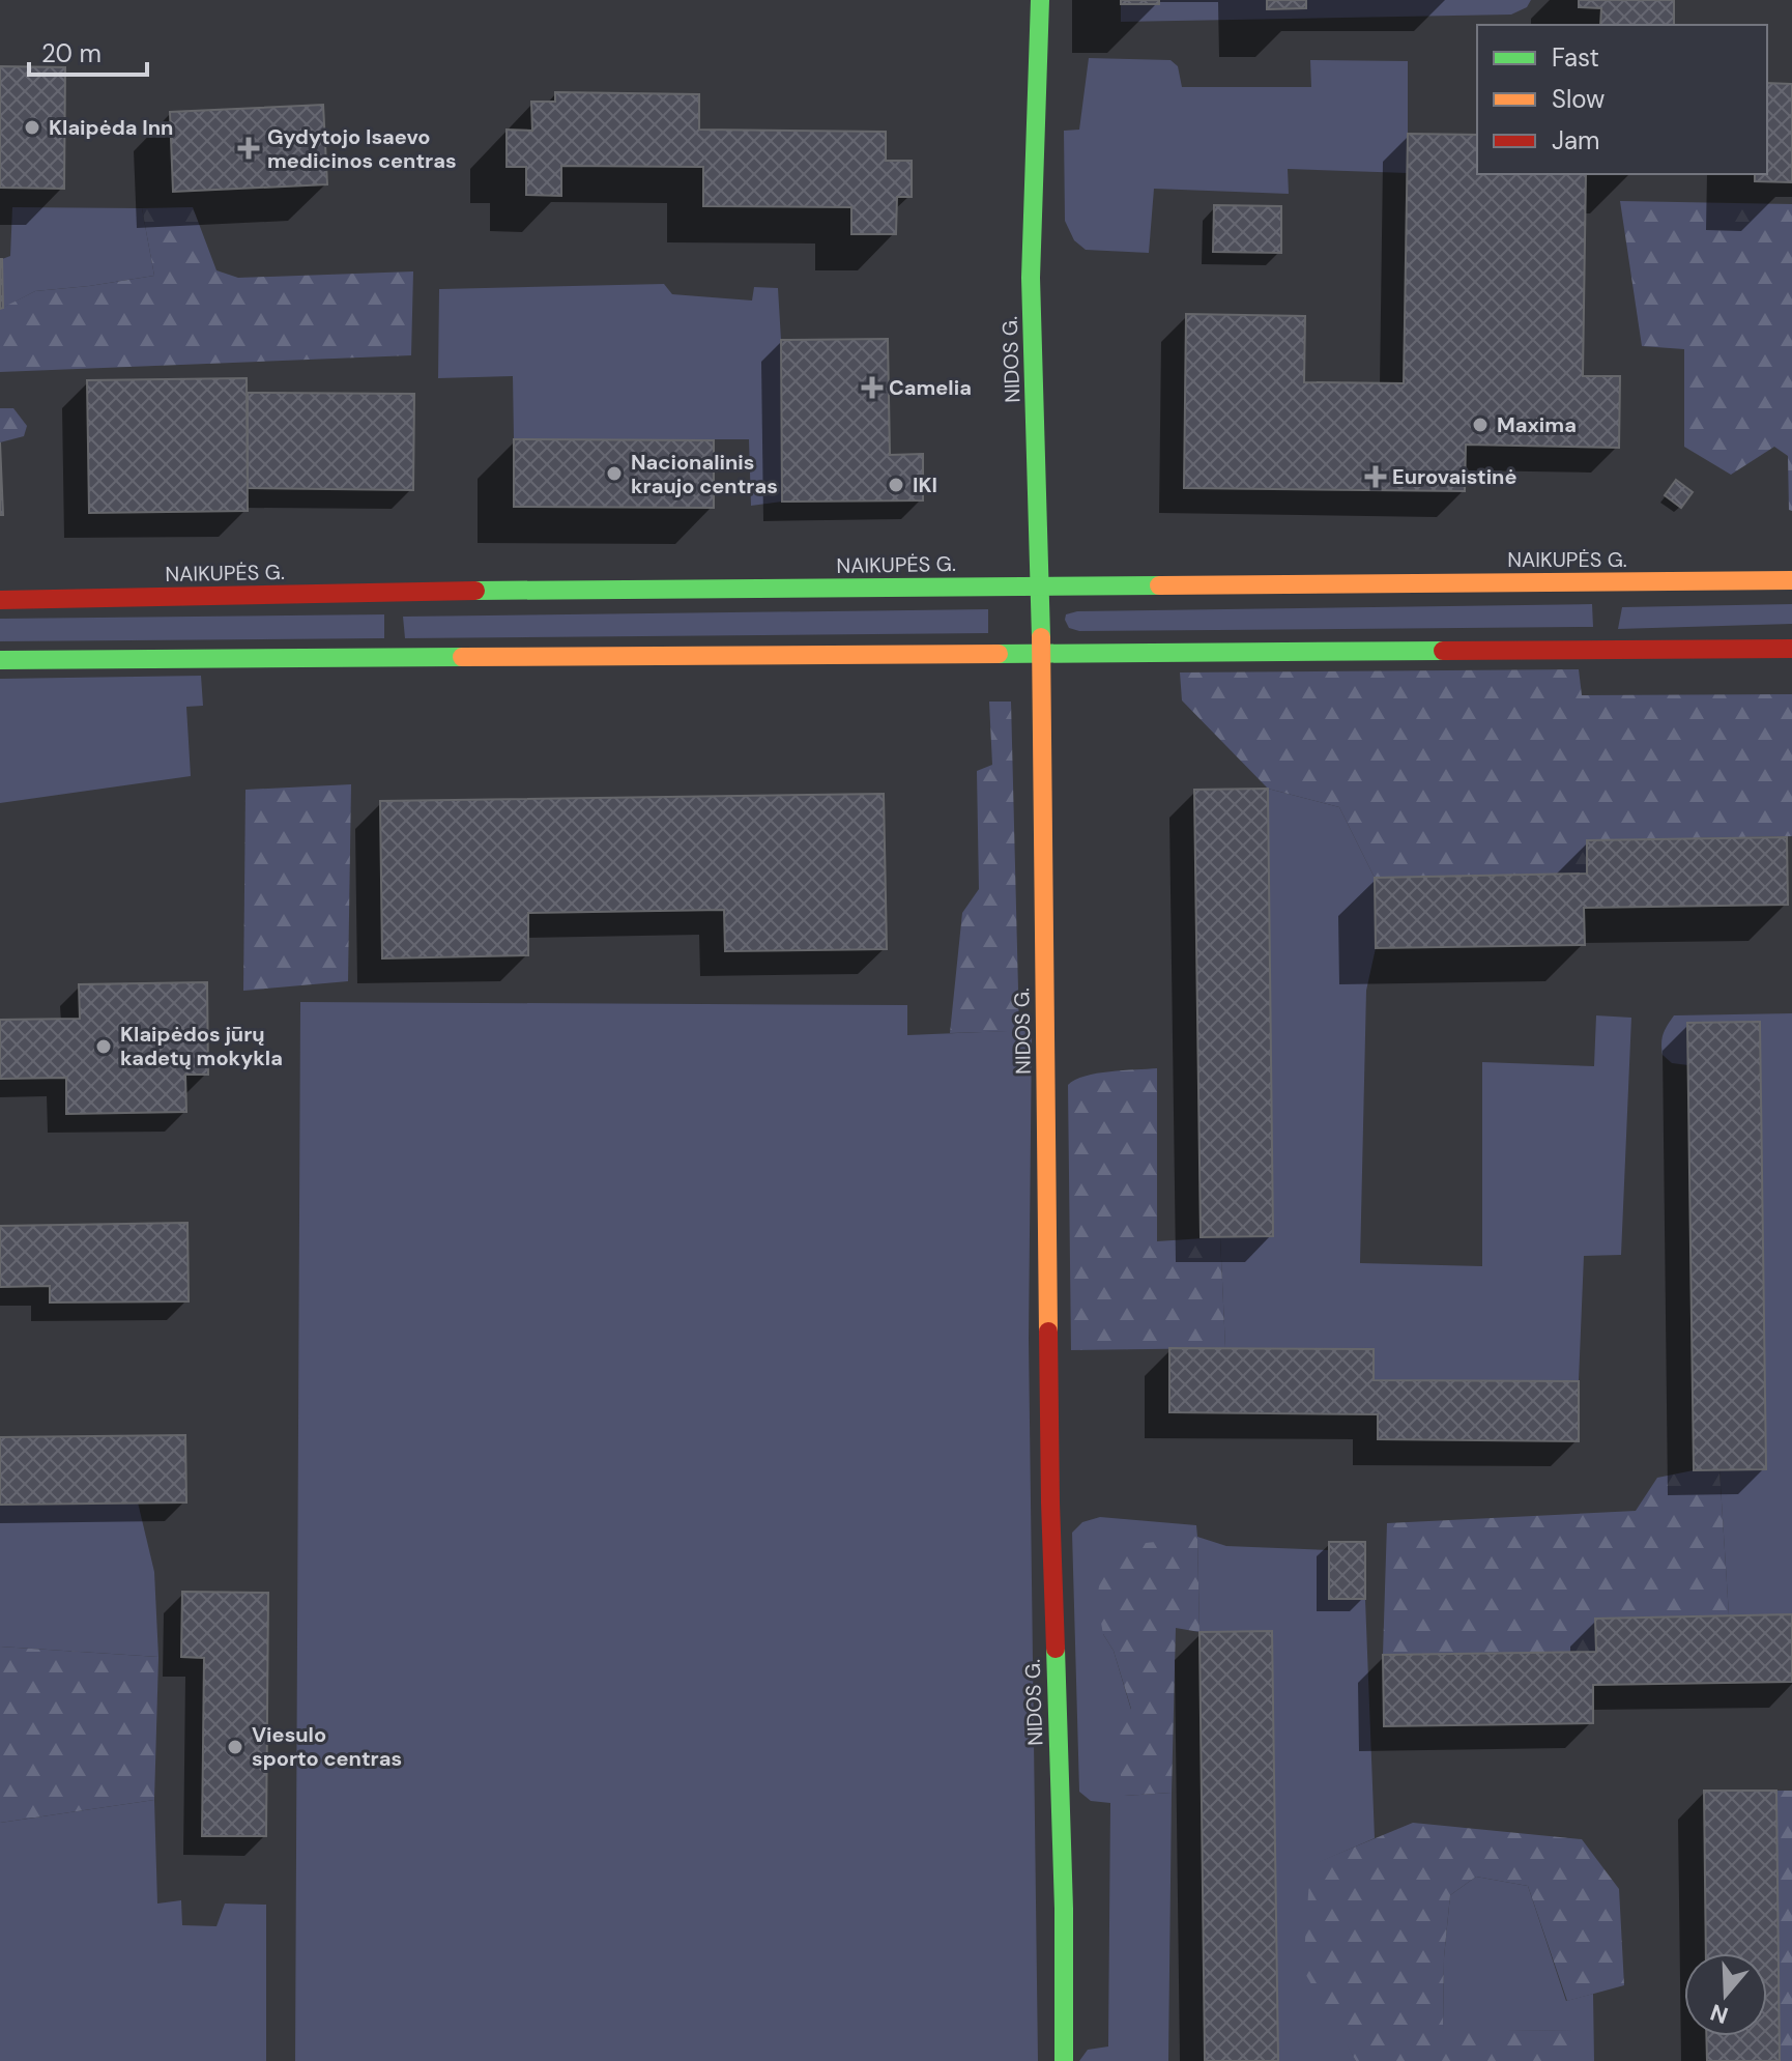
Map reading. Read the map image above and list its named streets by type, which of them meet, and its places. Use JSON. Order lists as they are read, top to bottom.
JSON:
{
  "streets": {
    "street": ["NIDOS G.", "NAIKUPĖS G."]
  },
  "crossings": [
    ["NIDOS G.", "NAIKUPĖS G."]
  ],
  "places": {
    "other": [
      "Klaipėda Inn",
      "Maxima",
      "Nacionalinis kraujo centras",
      "IKI",
      "Klaipėdos jūrų kadetų mokykla",
      "Viesulo sporto centras"
    ],
    "health": ["Gydytojo Isaevo medicinos centras", "Camelia", "Eurovaistinė"]
  },
  "legend": ["Fast", "Slow", "Jam"],
  "scale_bar": "20 m",
  "north": "bottom"
}
